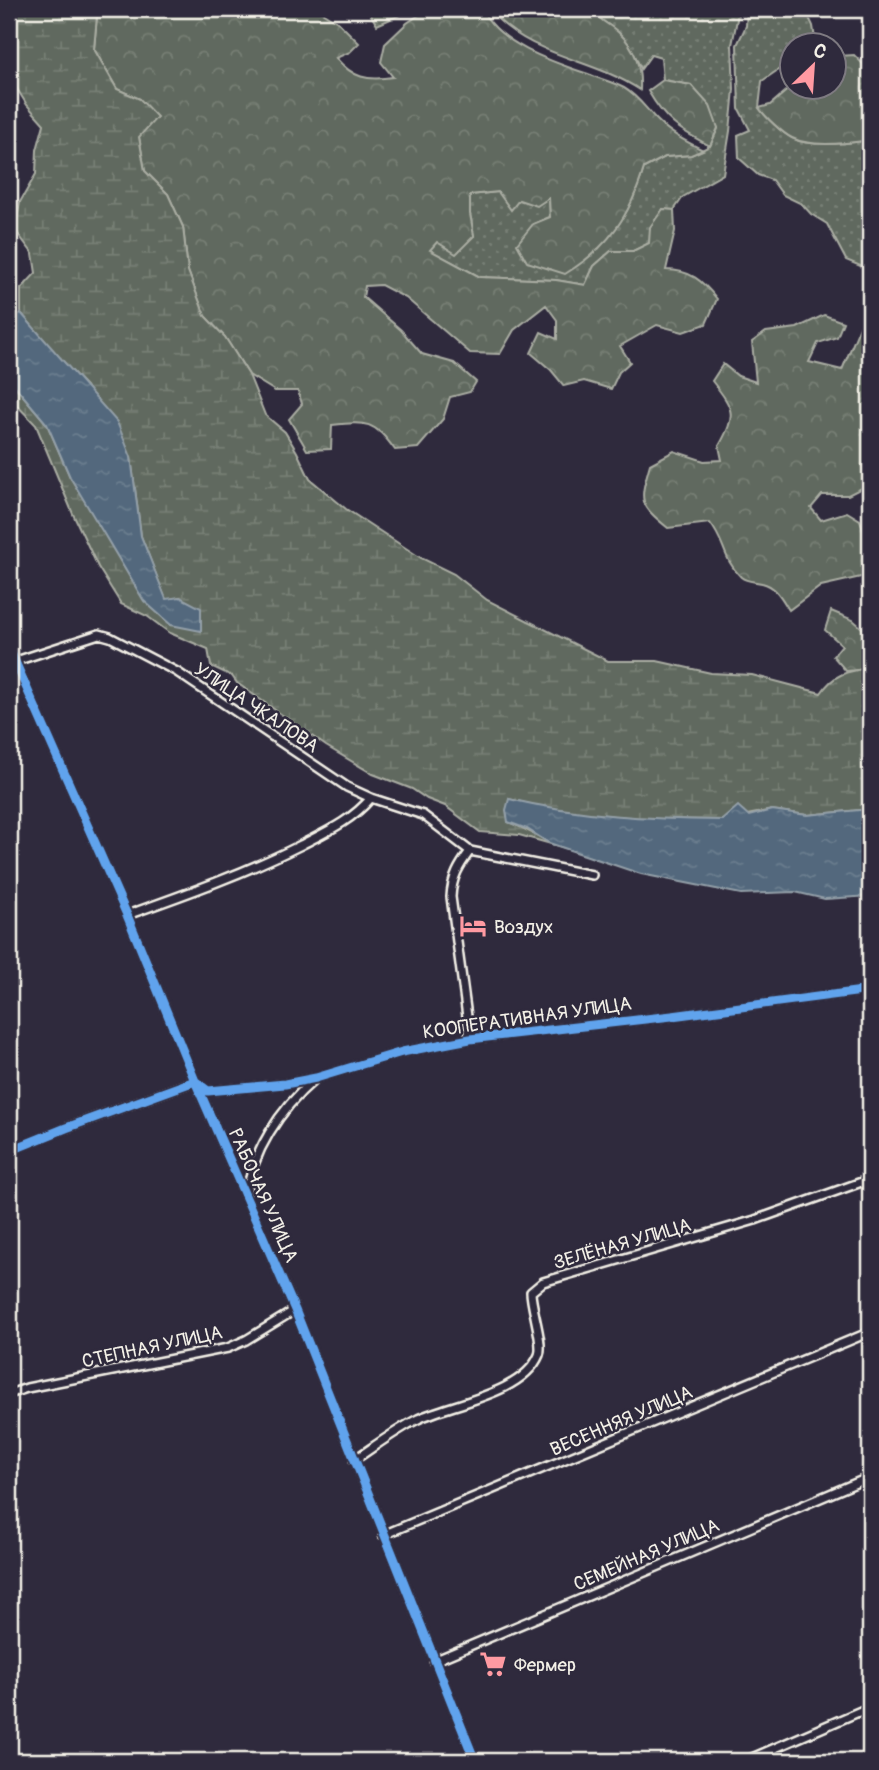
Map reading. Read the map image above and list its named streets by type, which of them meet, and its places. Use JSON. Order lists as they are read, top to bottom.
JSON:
{
  "streets": {
    "street": [
      "УЛИЦА ЧКАЛОВА",
      "КООПЕРАТИВНАЯ УЛИЦА",
      "РАБОЧАЯ УЛИЦА",
      "ЗЕЛЁНАЯ УЛИЦА",
      "СТЕПНАЯ УЛИЦА",
      "ВЕСЕННЯЯ УЛИЦА",
      "СЕМЕЙНАЯ УЛИЦА"
    ]
  },
  "crossings": [
    ["УЛИЦА ЧКАЛОВА", "РАБОЧАЯ УЛИЦА"],
    ["КООПЕРАТИВНАЯ УЛИЦА", "РАБОЧАЯ УЛИЦА"],
    ["РАБОЧАЯ УЛИЦА", "ЗЕЛЁНАЯ УЛИЦА"],
    ["РАБОЧАЯ УЛИЦА", "СТЕПНАЯ УЛИЦА"],
    ["РАБОЧАЯ УЛИЦА", "ВЕСЕННЯЯ УЛИЦА"],
    ["РАБОЧАЯ УЛИЦА", "СЕМЕЙНАЯ УЛИЦА"]
  ],
  "places": {
    "hotel": ["Воздух"],
    "supermarket": ["Фермер"]
  },
  "north": "top right"
}
